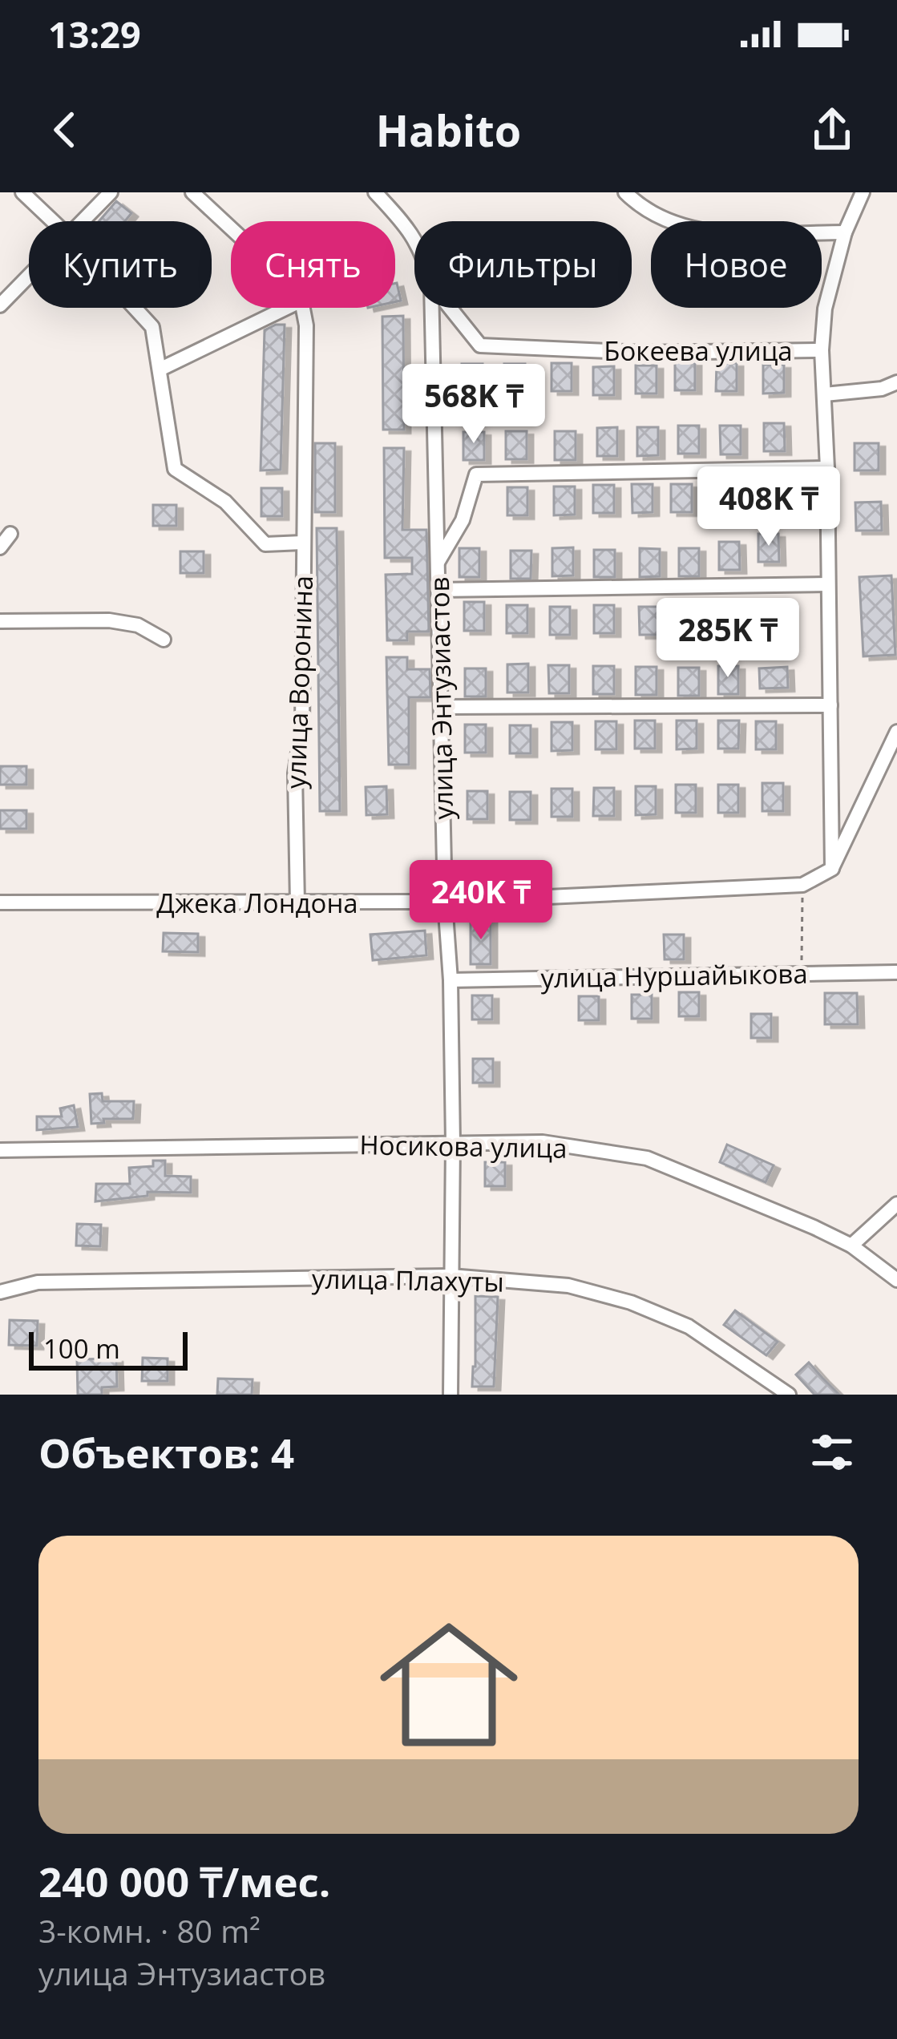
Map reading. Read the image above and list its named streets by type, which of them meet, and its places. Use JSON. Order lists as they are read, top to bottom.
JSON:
{
  "streets": {
    "street": [
      "Бокеева улица",
      "улица Воронина",
      "улица Энтузиастов",
      "Джека Лондона",
      "улица Нуршайыкова",
      "Носикова улица",
      "улица Плахуты"
    ]
  },
  "crossings": [
    ["улица Воронина", "Джека Лондона"],
    ["улица Энтузиастов", "Джека Лондона"],
    ["улица Энтузиастов", "улица Нуршайыкова"],
    ["улица Энтузиастов", "Носикова улица"],
    ["улица Энтузиастов", "улица Плахуты"]
  ],
  "scale_bar": "100 m",
  "page": {
    "status": "13:29",
    "header": "Habito",
    "chip": [
      "Купить",
      "Снять",
      "Фильтры",
      "Новое"
    ],
    "price": [
      "568K ₸",
      "408K ₸",
      "285K ₸",
      "240K ₸"
    ],
    "scale": "100 m",
    "heading": "Объектов: 4",
    "list": [
      {
        "name": "240 000 ₸/мес.",
        "note": "3-комн. · 80 m² · улица Энтузиастов"
      }
    ]
  }
}
